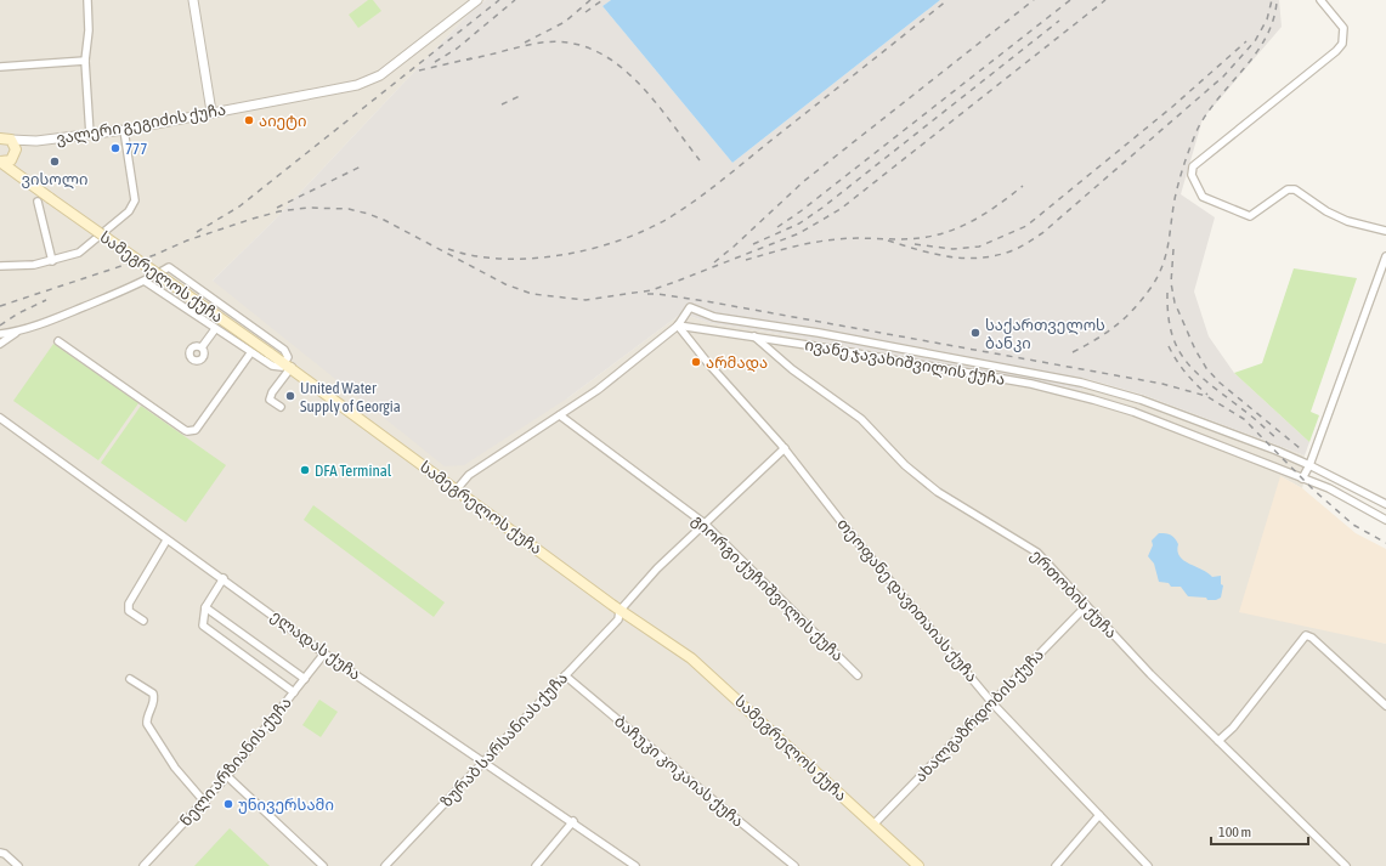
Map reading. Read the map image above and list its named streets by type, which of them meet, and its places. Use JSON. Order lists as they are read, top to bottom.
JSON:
{
  "streets": {
    "main road": ["სამეგრელოს ქუჩა"],
    "street": [
      "ვალერი გეგიძის ქუჩა",
      "ივანე ჯავახიშვილის ქუჩა",
      "გიორგი ქუჩიშვილის ქუჩა",
      "ერთობის ქუჩა",
      "თეოფანე დავითაიას ქუჩა",
      "ელადას ქუჩა",
      "ახალგაზრდობის ქუჩა",
      "ზურაბ სარსანიას ქუჩა",
      "ნელი არზიანის ქუჩა",
      "ბაჩუკი კოკაიას ქუჩა"
    ]
  },
  "crossings": [
    ["სამეგრელოს ქუჩა", "ახალგაზრდობის ქუჩა"],
    ["სამეგრელოს ქუჩა", "ზურაბ სარსანიას ქუჩა"],
    ["ივანე ჯავახიშვილის ქუჩა", "ერთობის ქუჩა"],
    ["ივანე ჯავახიშვილის ქუჩა", "თეოფანე დავითაიას ქუჩა"],
    ["გიორგი ქუჩიშვილის ქუჩა", "ზურაბ სარსანიას ქუჩა"],
    ["ერთობის ქუჩა", "ახალგაზრდობის ქუჩა"],
    ["თეოფანე დავითაიას ქუჩა", "ახალგაზრდობის ქუჩა"],
    ["თეოფანე დავითაიას ქუჩა", "ზურაბ სარსანიას ქუჩა"],
    ["ელადას ქუჩა", "ზურაბ სარსანიას ქუჩა"],
    ["ელადას ქუჩა", "ნელი არზიანის ქუჩა"],
    ["ზურაბ სარსანიას ქუჩა", "ბაჩუკი კოკაიას ქუჩა"]
  ],
  "places": [
    "აიეტი",
    "777",
    "ვისოლი",
    "საქართველოს ბანკი",
    "არმადა",
    "United Water Supply of Georgia",
    "DFA Terminal",
    "უნივერსამი"
  ],
  "scale_bar": "100 m"
}
